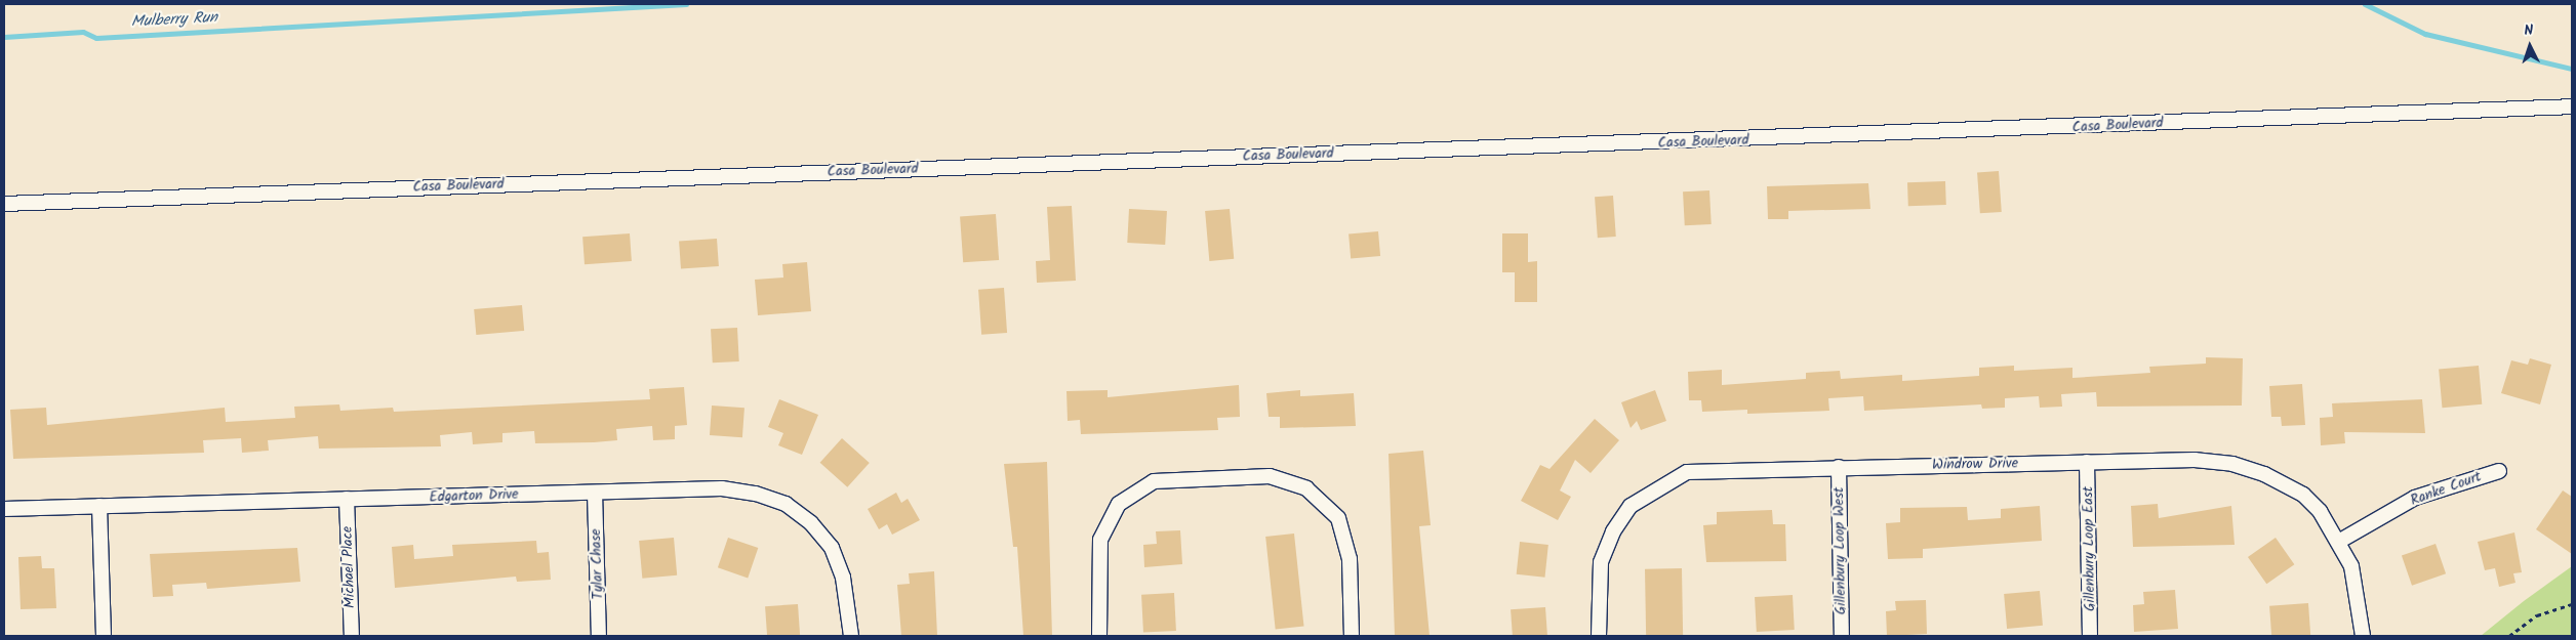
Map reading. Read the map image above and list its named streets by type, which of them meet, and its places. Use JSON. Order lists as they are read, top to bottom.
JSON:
{
  "streets": {
    "street": [
      "Casa Boulevard",
      "Windrow Drive",
      "Ranke Court",
      "Edgarton Drive",
      "Gillenbury Loop East",
      "Gillenbury Loop West",
      "Tylar Chase",
      "Michael Place"
    ]
  },
  "crossings": [
    ["Windrow Drive", "Ranke Court"],
    ["Windrow Drive", "Gillenbury Loop East"],
    ["Windrow Drive", "Gillenbury Loop West"],
    ["Edgarton Drive", "Tylar Chase"],
    ["Edgarton Drive", "Michael Place"]
  ],
  "water": ["Mulberry Run"],
  "north": "top"
}
